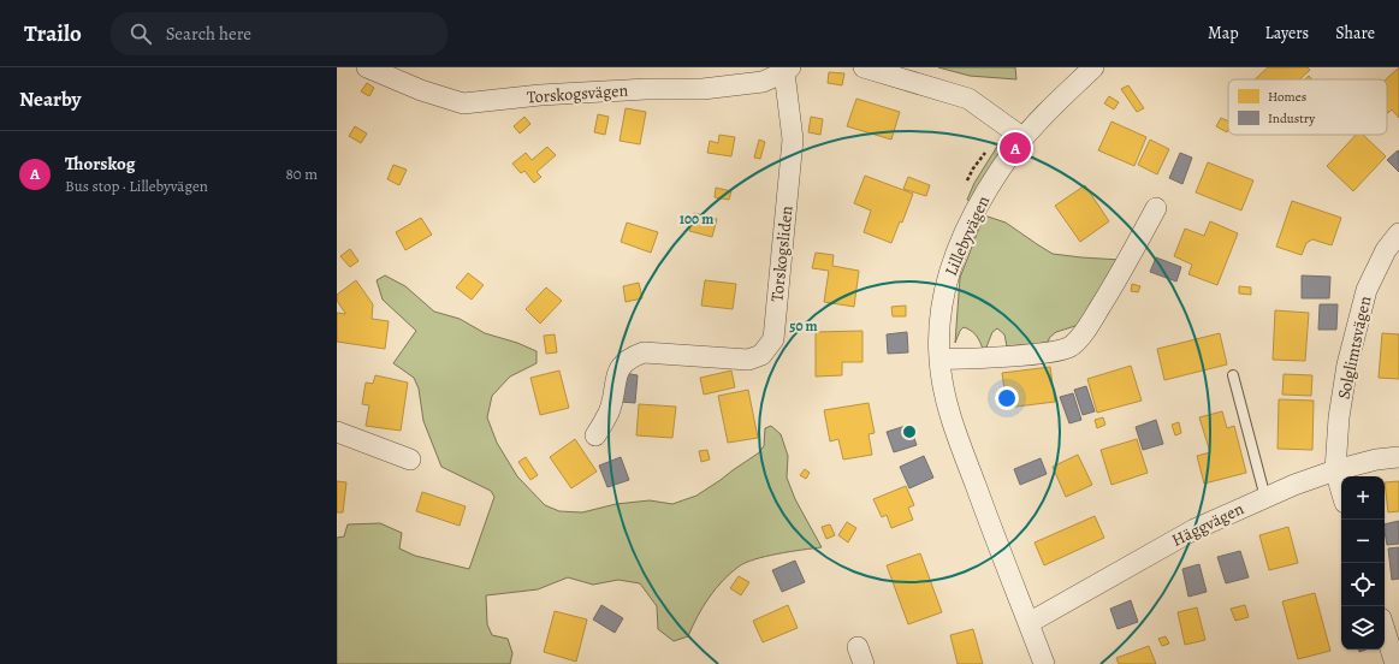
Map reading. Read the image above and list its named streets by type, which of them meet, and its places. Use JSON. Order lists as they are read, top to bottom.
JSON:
{
  "streets": {
    "street": [
      "Torskogsvägen",
      "Lillebyvägen",
      "Torskogsliden",
      "Solglimtsvägen",
      "Häggvägen"
    ]
  },
  "crossings": [
    ["Torskogsvägen", "Torskogsliden"],
    ["Lillebyvägen", "Häggvägen"],
    ["Solglimtsvägen", "Häggvägen"]
  ],
  "legend": ["Homes", "Industry"],
  "page": {
    "header": "Trailo",
    "search": "Search here",
    "nav": ["Map", "Layers", "Share"],
    "heading": "Nearby",
    "list": [
      {
        "mark": "A",
        "name": "Thorskog",
        "note": "Bus stop · Lillebyvägen",
        "value": "80 m"
      }
    ],
    "pins": "A",
    "map_buttons": ["+", "−"]
  },
  "rings": ["100 m", "50 m"]
}
